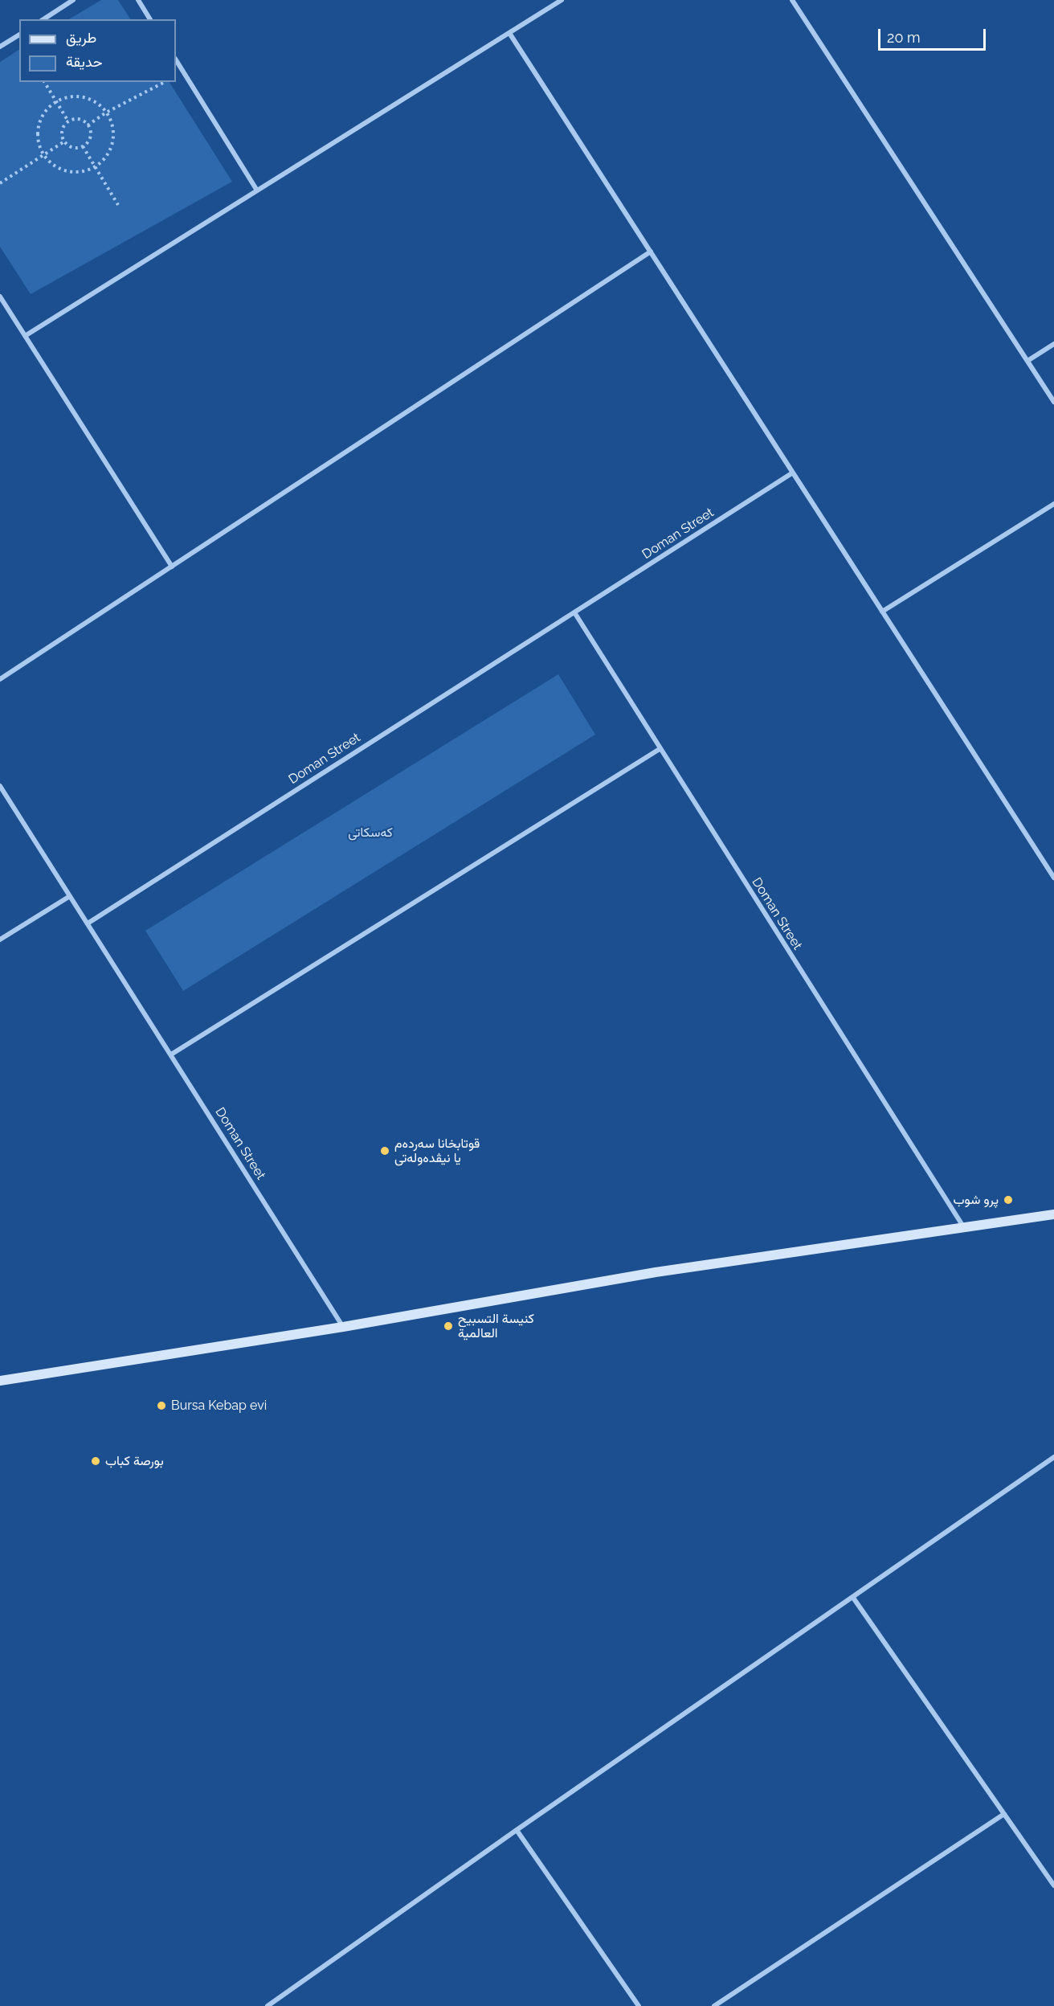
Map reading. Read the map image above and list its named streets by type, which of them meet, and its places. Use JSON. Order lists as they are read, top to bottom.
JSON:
{
  "streets": {
    "street": ["Doman Street"]
  },
  "parks": ["کەسکاتی"],
  "places": [
    "قوتابخانا سەردەم یا نیڤدەولەتی",
    "پرو شوب",
    "كنيسة التسبيح العالمية",
    "Bursa Kebap evi",
    "بورصة كباب"
  ],
  "legend": ["طريق", "حديقة"],
  "scale_bar": "20 m"
}
